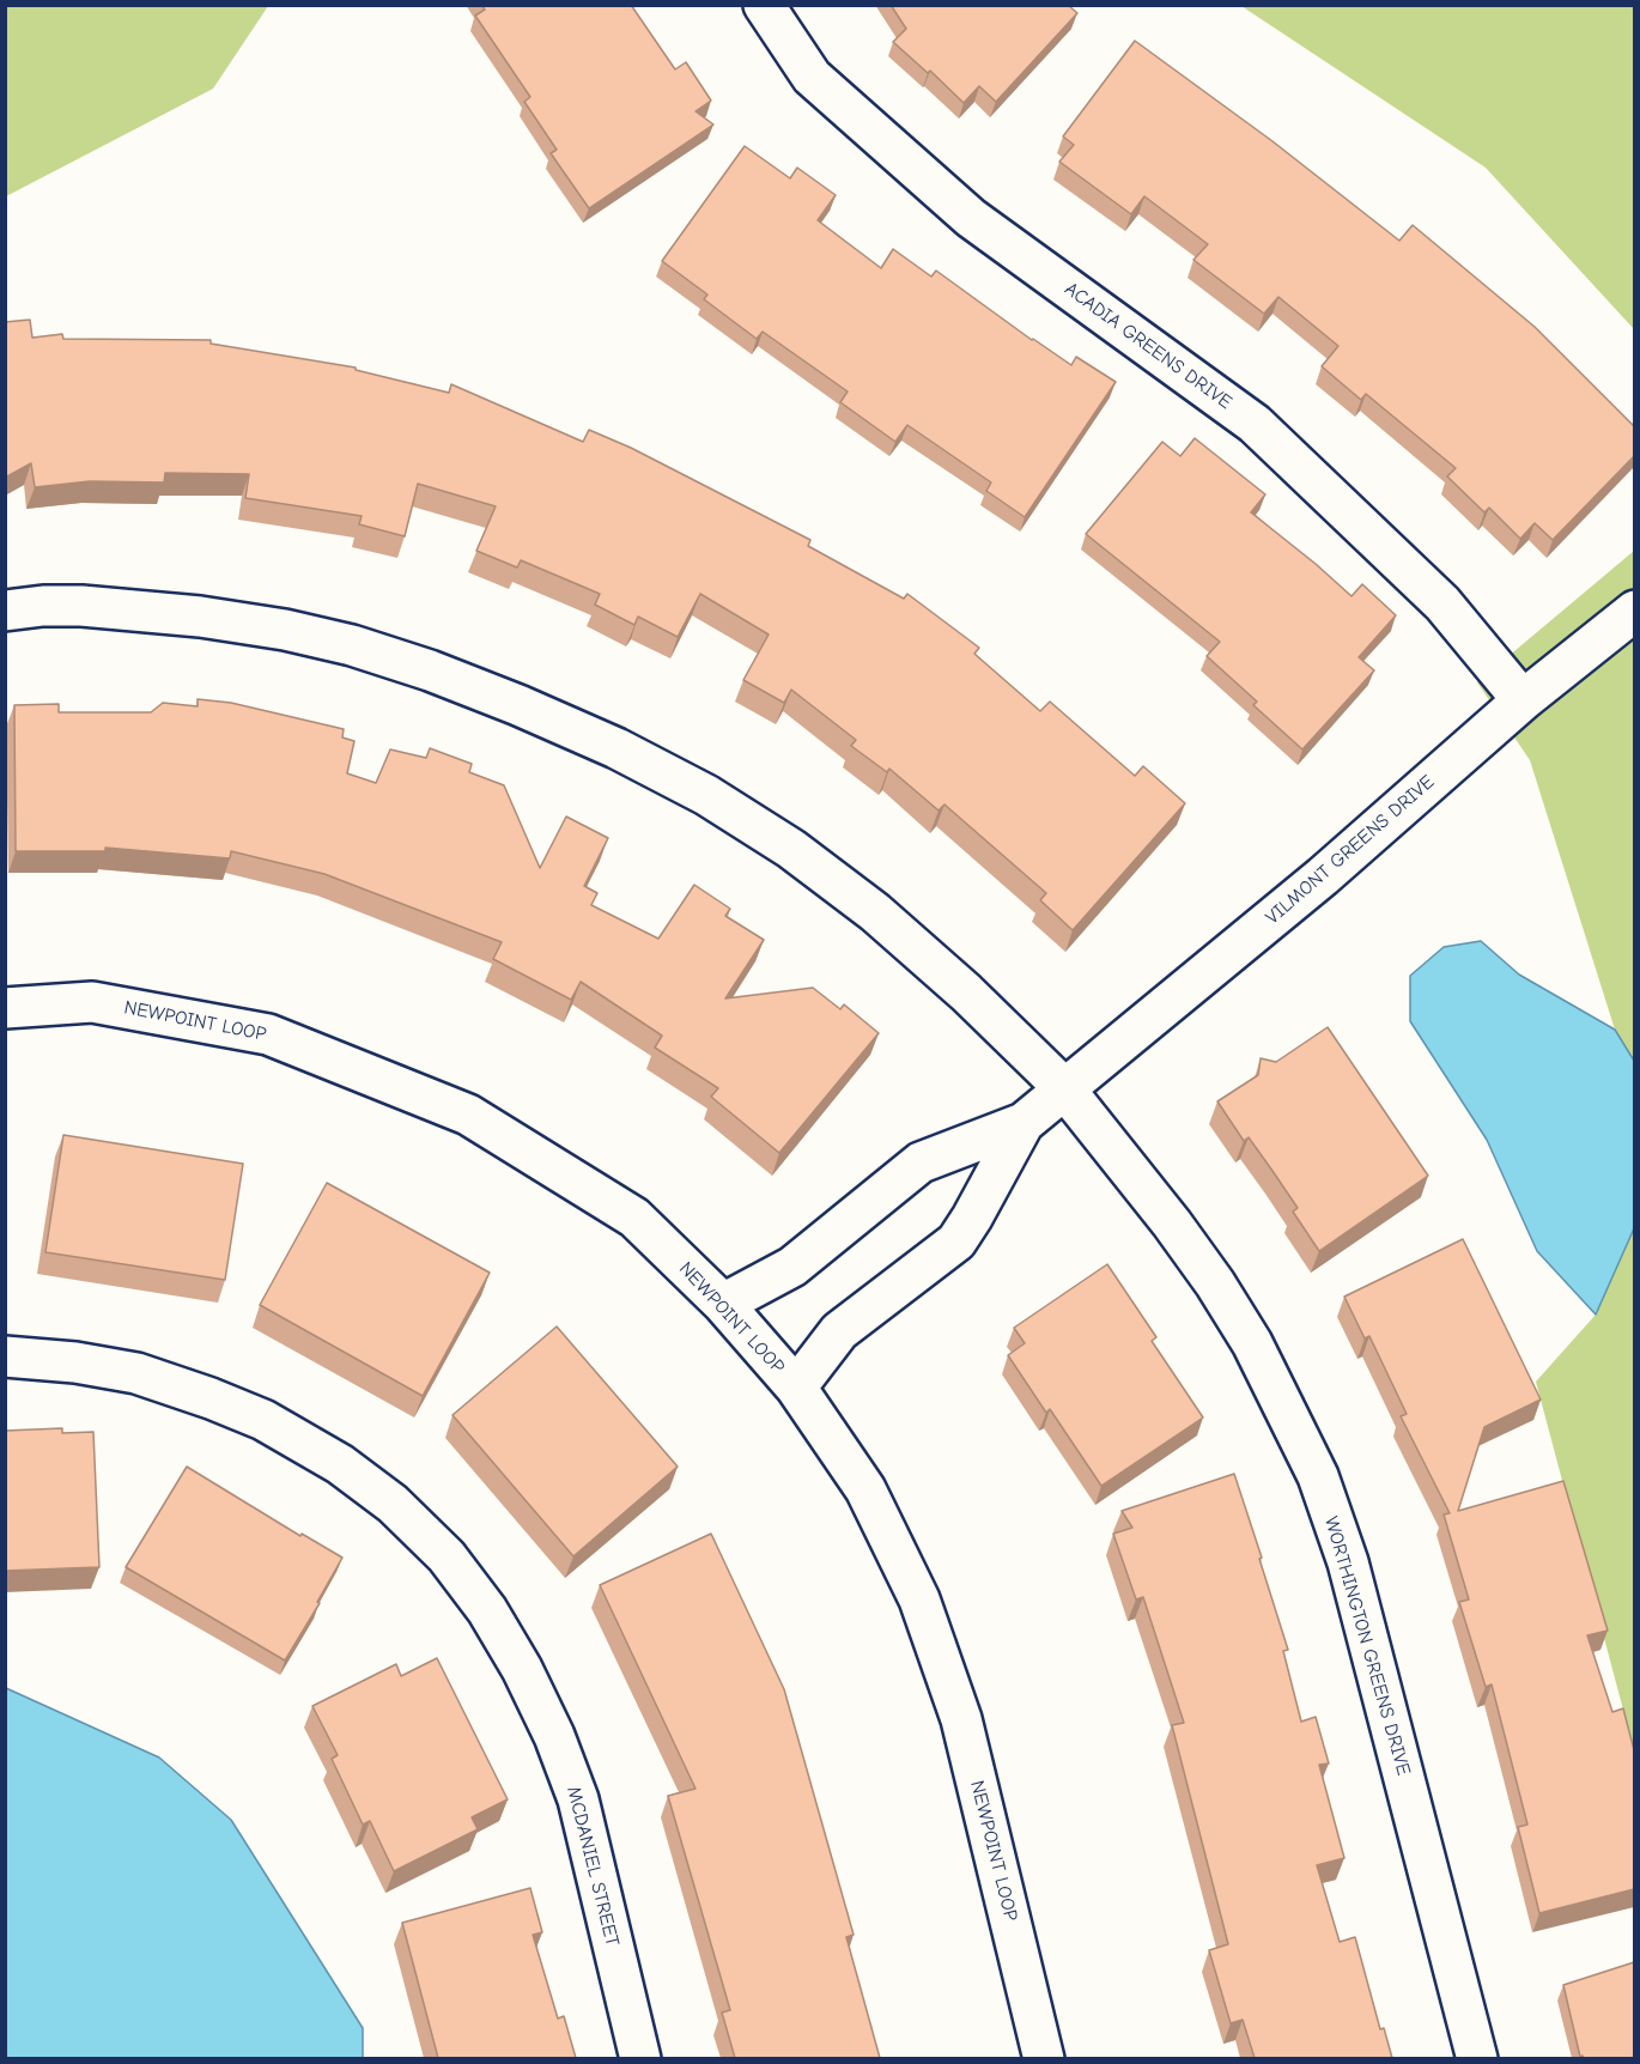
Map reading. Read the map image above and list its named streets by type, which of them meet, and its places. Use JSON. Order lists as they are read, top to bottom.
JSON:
{
  "streets": {
    "street": [
      "ACADIA GREENS DRIVE",
      "VILMONT GREENS DRIVE",
      "NEWPOINT LOOP",
      "WORTHINGTON GREENS DRIVE",
      "MCDANIEL STREET"
    ]
  },
  "crossings": [
    ["ACADIA GREENS DRIVE", "VILMONT GREENS DRIVE"],
    ["VILMONT GREENS DRIVE", "WORTHINGTON GREENS DRIVE"]
  ]
}
